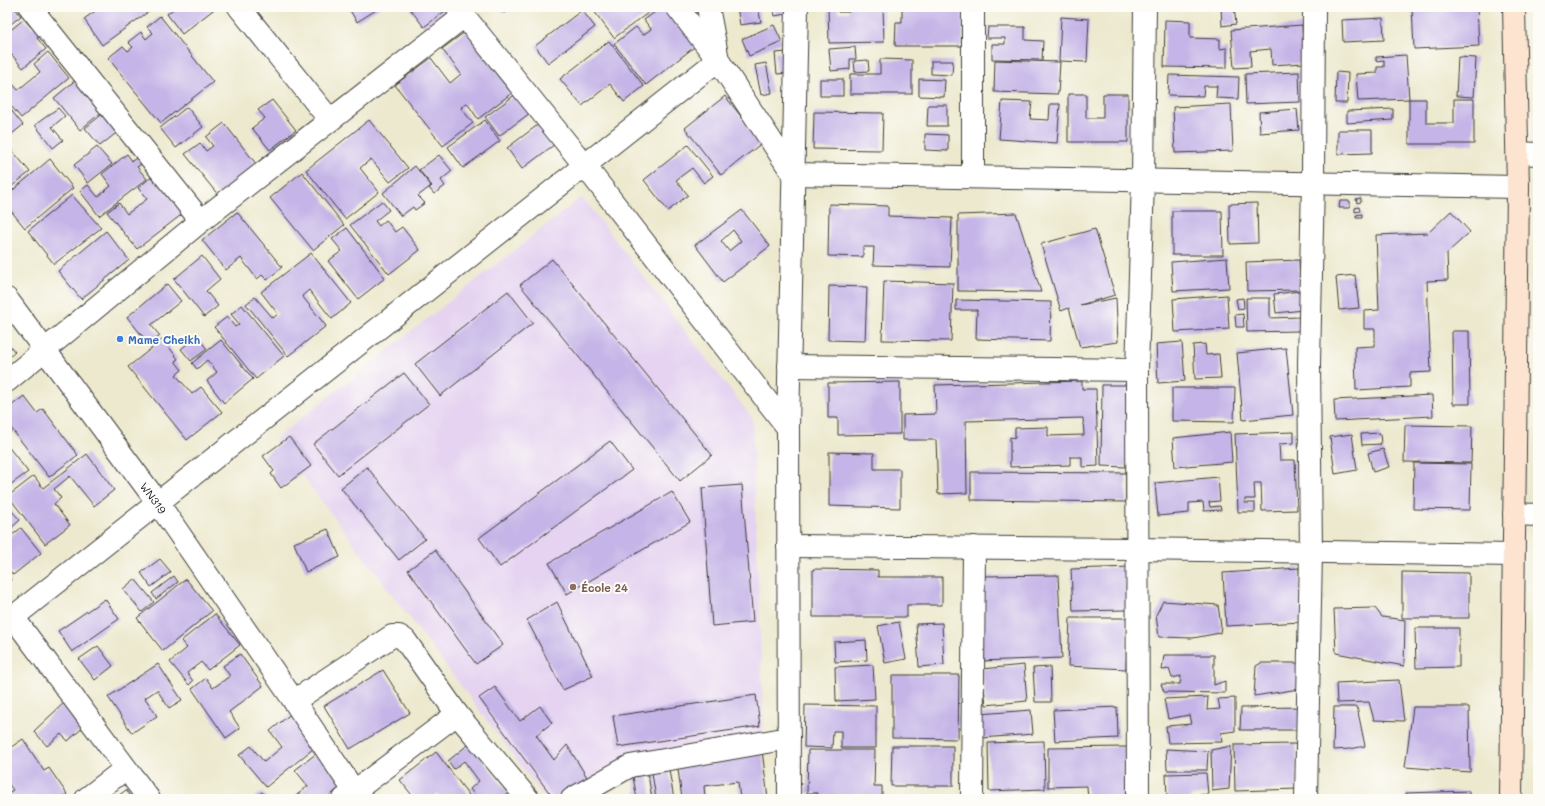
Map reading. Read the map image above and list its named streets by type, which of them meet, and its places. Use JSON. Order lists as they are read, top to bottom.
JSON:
{
  "streets": {
    "street": ["WN319"]
  },
  "places": ["Mame Cheikh", "École 24"]
}
